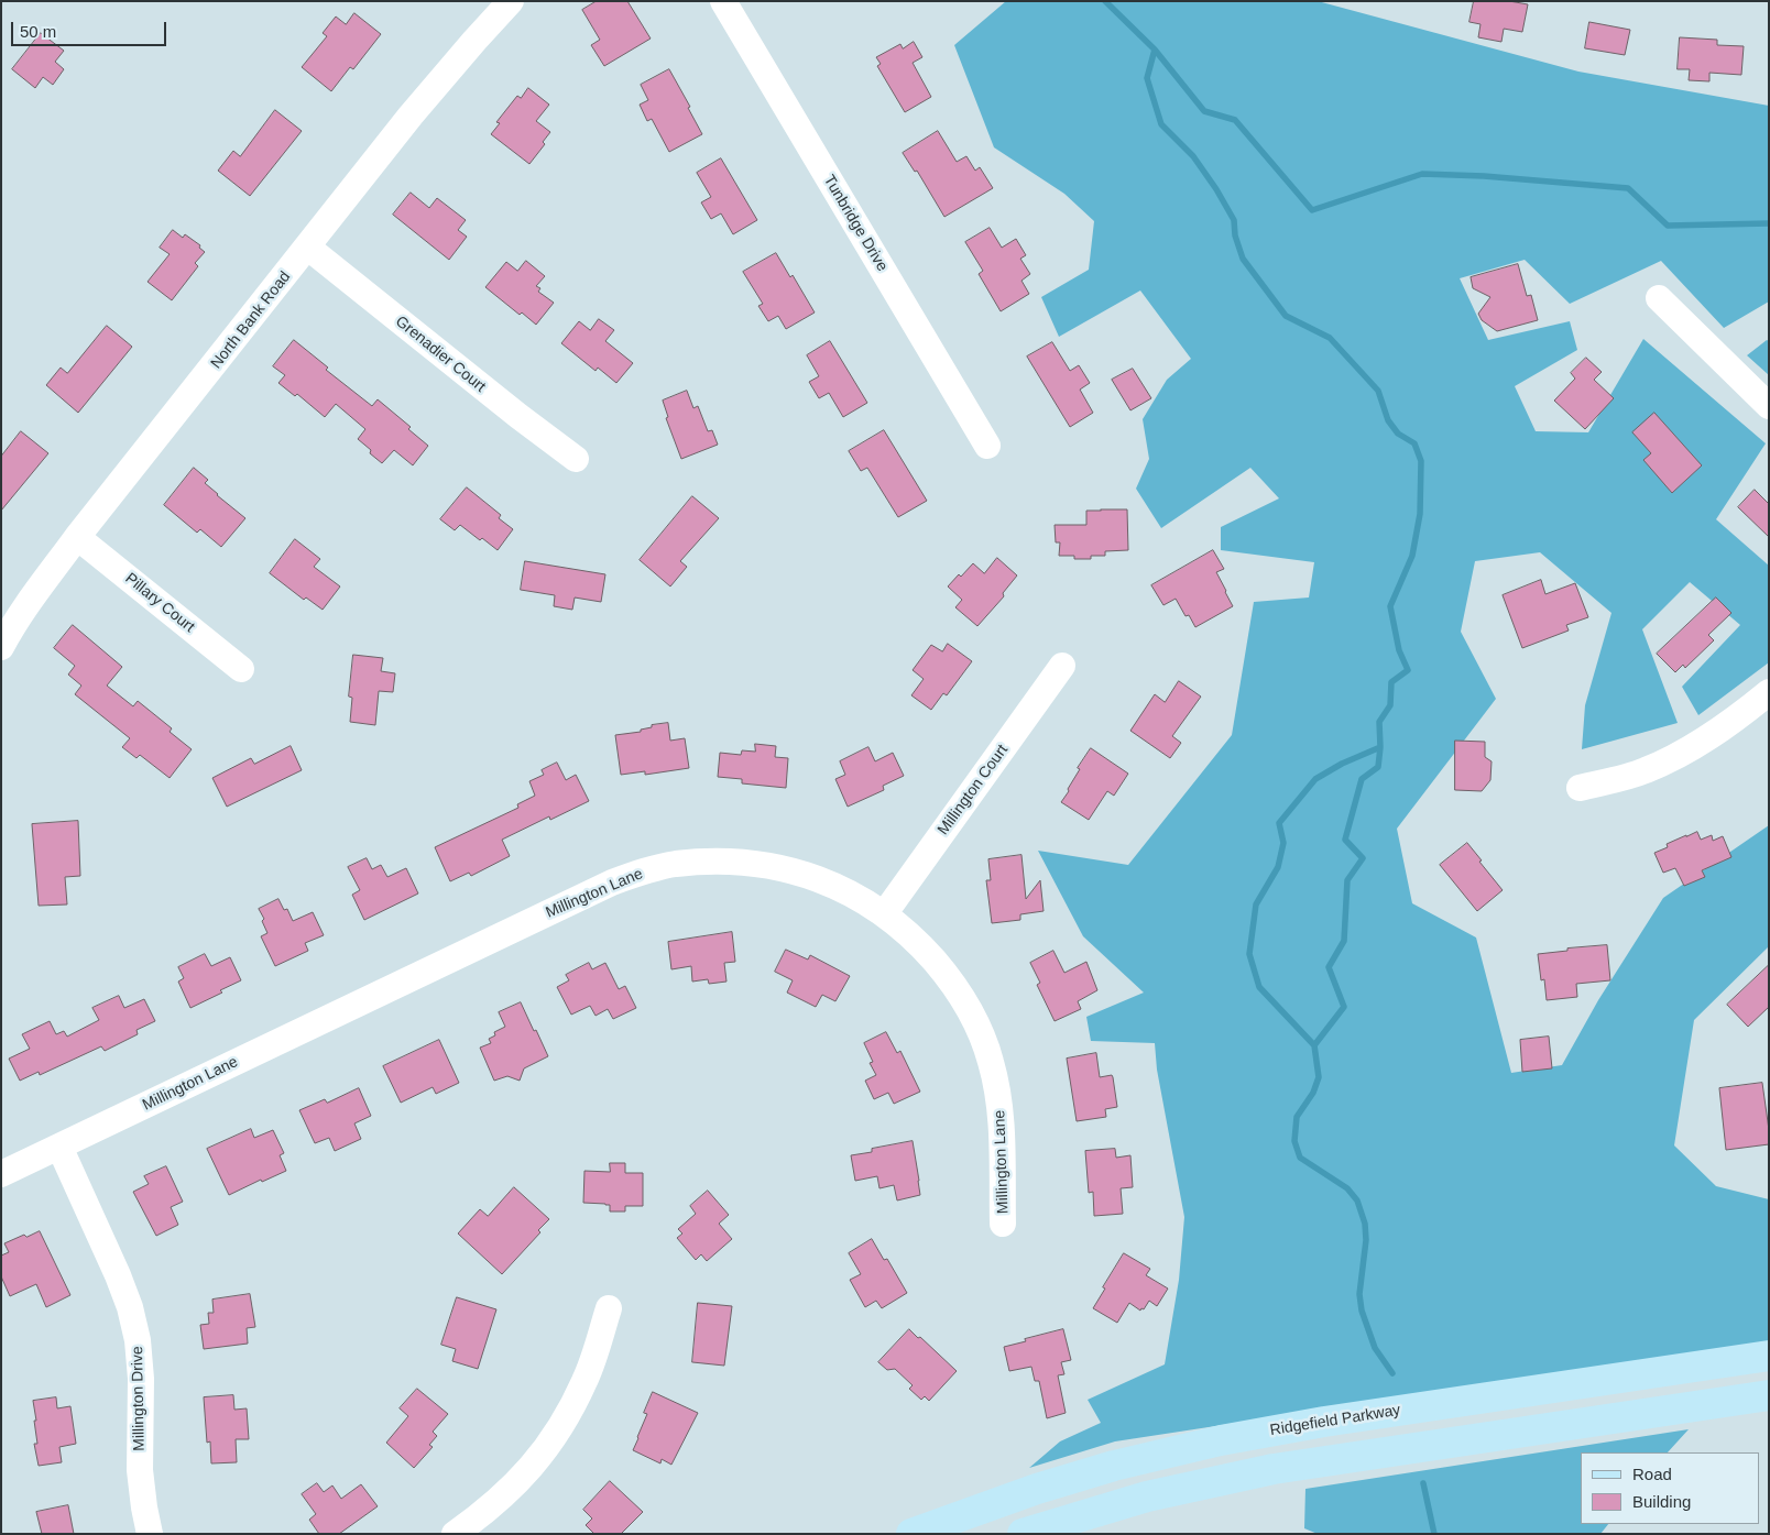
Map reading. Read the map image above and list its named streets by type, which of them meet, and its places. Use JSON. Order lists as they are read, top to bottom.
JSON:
{
  "streets": {
    "main road": ["Ridgefield Parkway"],
    "street": [
      "Tunbridge Drive",
      "North Bank Road",
      "Grenadier Court",
      "Pillary Court",
      "Millington Court",
      "Millington Lane",
      "Millington Drive"
    ]
  },
  "crossings": [
    ["North Bank Road", "Grenadier Court"],
    ["North Bank Road", "Pillary Court"],
    ["Millington Court", "Millington Lane"],
    ["Millington Lane", "Millington Drive"]
  ],
  "legend": ["Road", "Building"],
  "scale_bar": "50 m"
}
